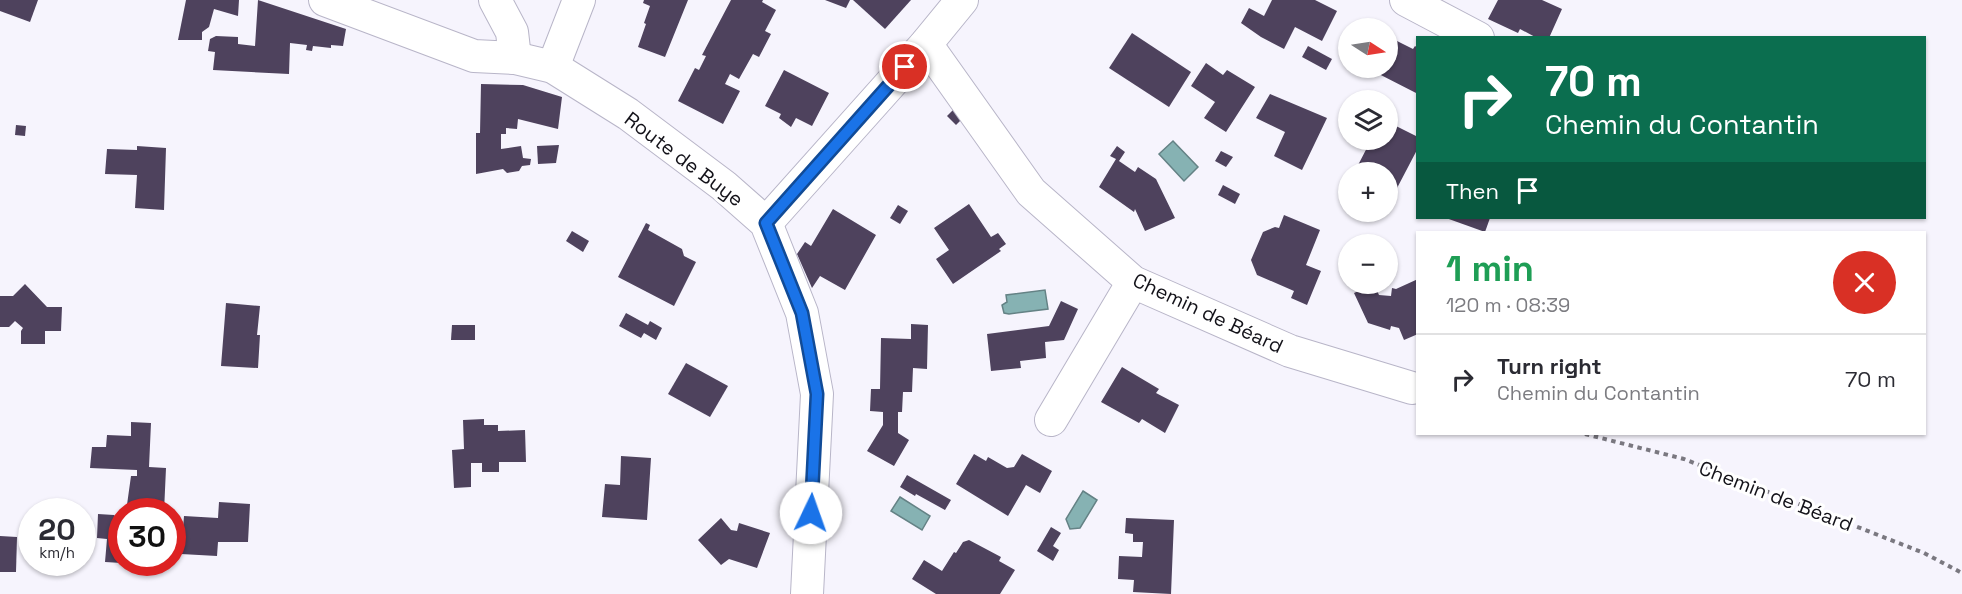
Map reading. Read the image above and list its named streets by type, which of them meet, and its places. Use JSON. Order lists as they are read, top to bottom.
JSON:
{
  "streets": {
    "street": ["Route de Buye", "Chemin de Béard"]
  },
  "north": "right",
  "page": {
    "map_buttons": ["+", "−"],
    "turn": ["70 m", "Chemin du Contantin"],
    "then": "Then",
    "heading": ["1 min", "120 m · 08:39"],
    "list": [
      {
        "name": "Turn right",
        "note": "Chemin du Contantin",
        "value": "70 m"
      }
    ],
    "speed": "20 km/h",
    "limit": "30"
  }
}
